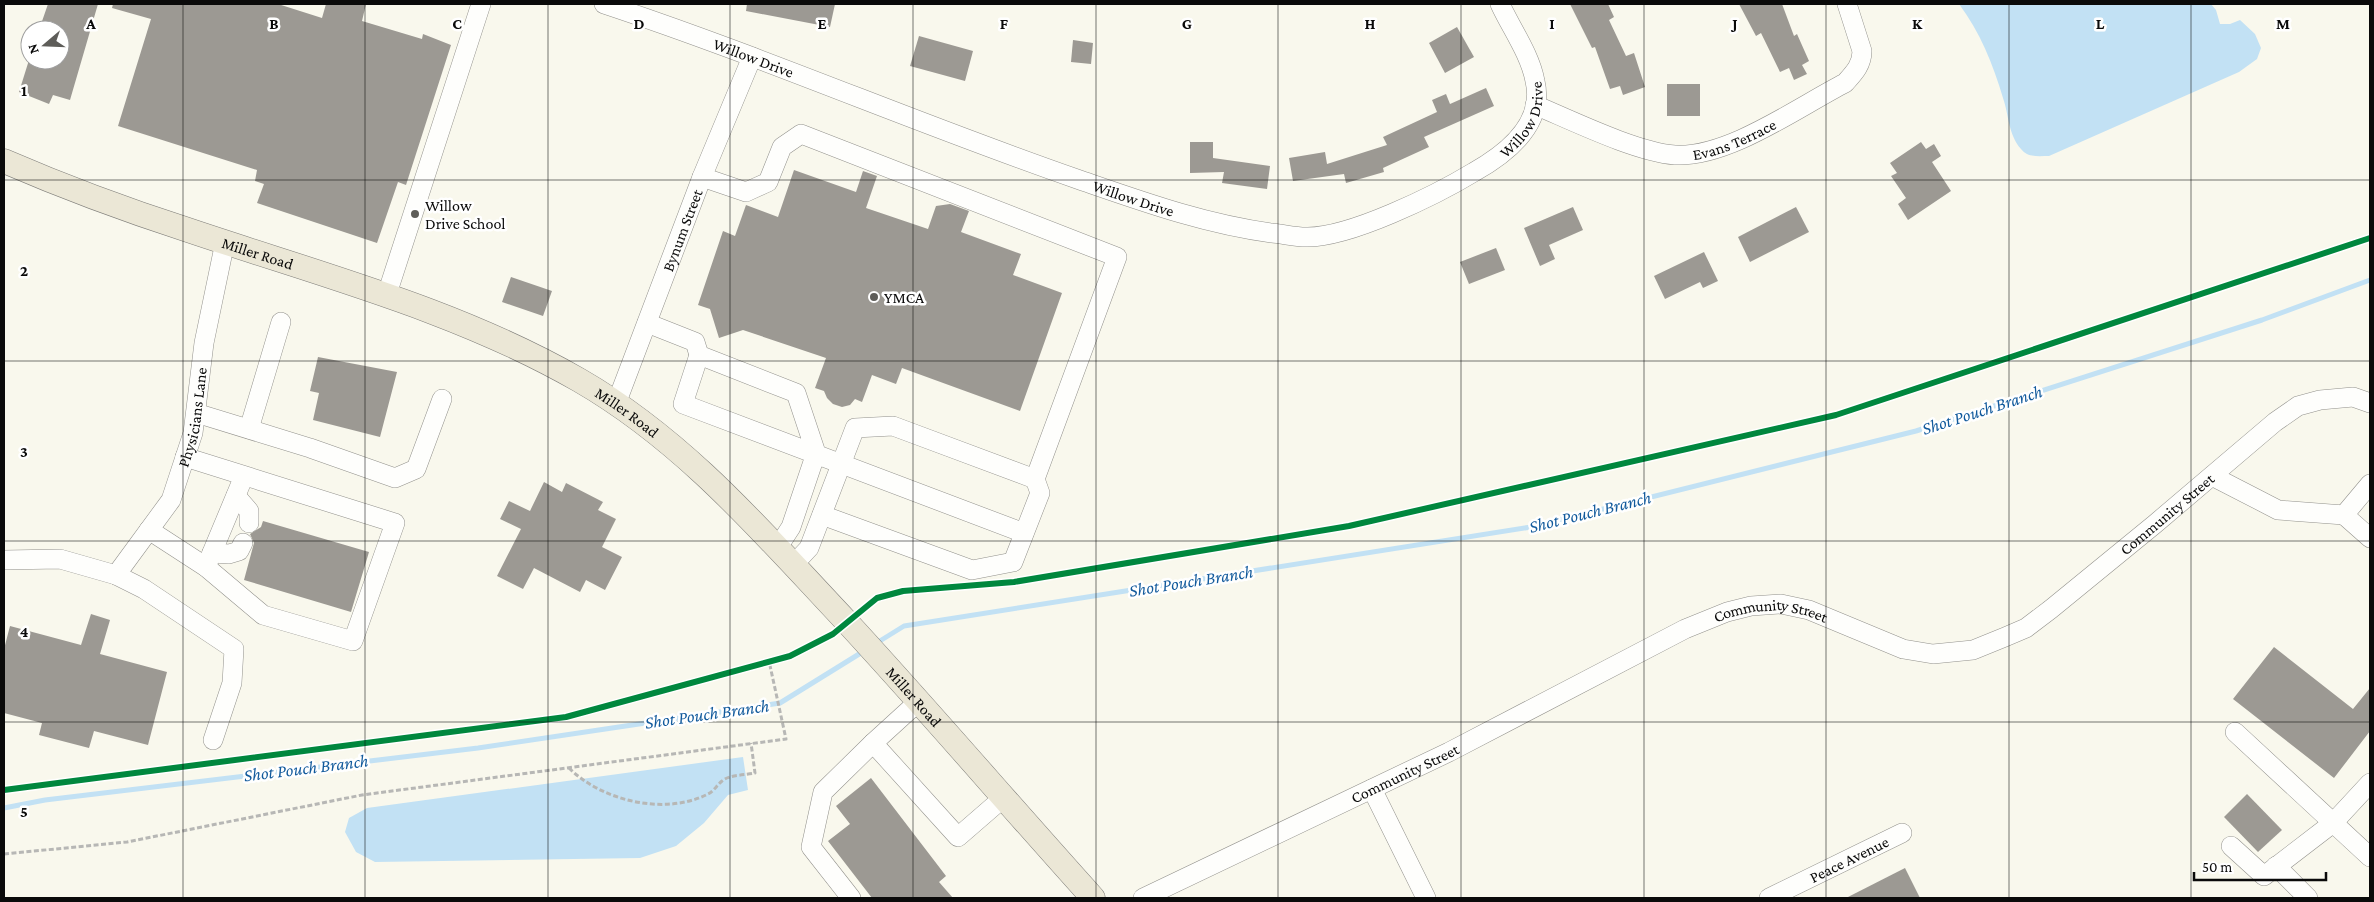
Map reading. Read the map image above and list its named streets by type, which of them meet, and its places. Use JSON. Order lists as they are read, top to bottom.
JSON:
{
  "streets": {
    "main road": ["Miller Road"],
    "street": [
      "Willow Drive",
      "Evans Terrace",
      "Bynum Street",
      "Physicians Lane",
      "Community Street",
      "Peace Avenue"
    ]
  },
  "crossings": [
    ["Willow Drive", "Evans Terrace"],
    ["Willow Drive", "Bynum Street"],
    ["Bynum Street", "Miller Road"],
    ["Miller Road", "Physicians Lane"]
  ],
  "water": ["Shot Pouch Branch"],
  "places": ["Willow Drive School", "YMCA"],
  "scale_bar": "50 m",
  "north": "left",
  "grid": {
    "columns": [
      "A",
      "B",
      "C",
      "D",
      "E",
      "F",
      "G",
      "H",
      "I",
      "J",
      "K",
      "L",
      "M"
    ],
    "rows": [
      "1",
      "2",
      "3",
      "4",
      "5"
    ]
  }
}
